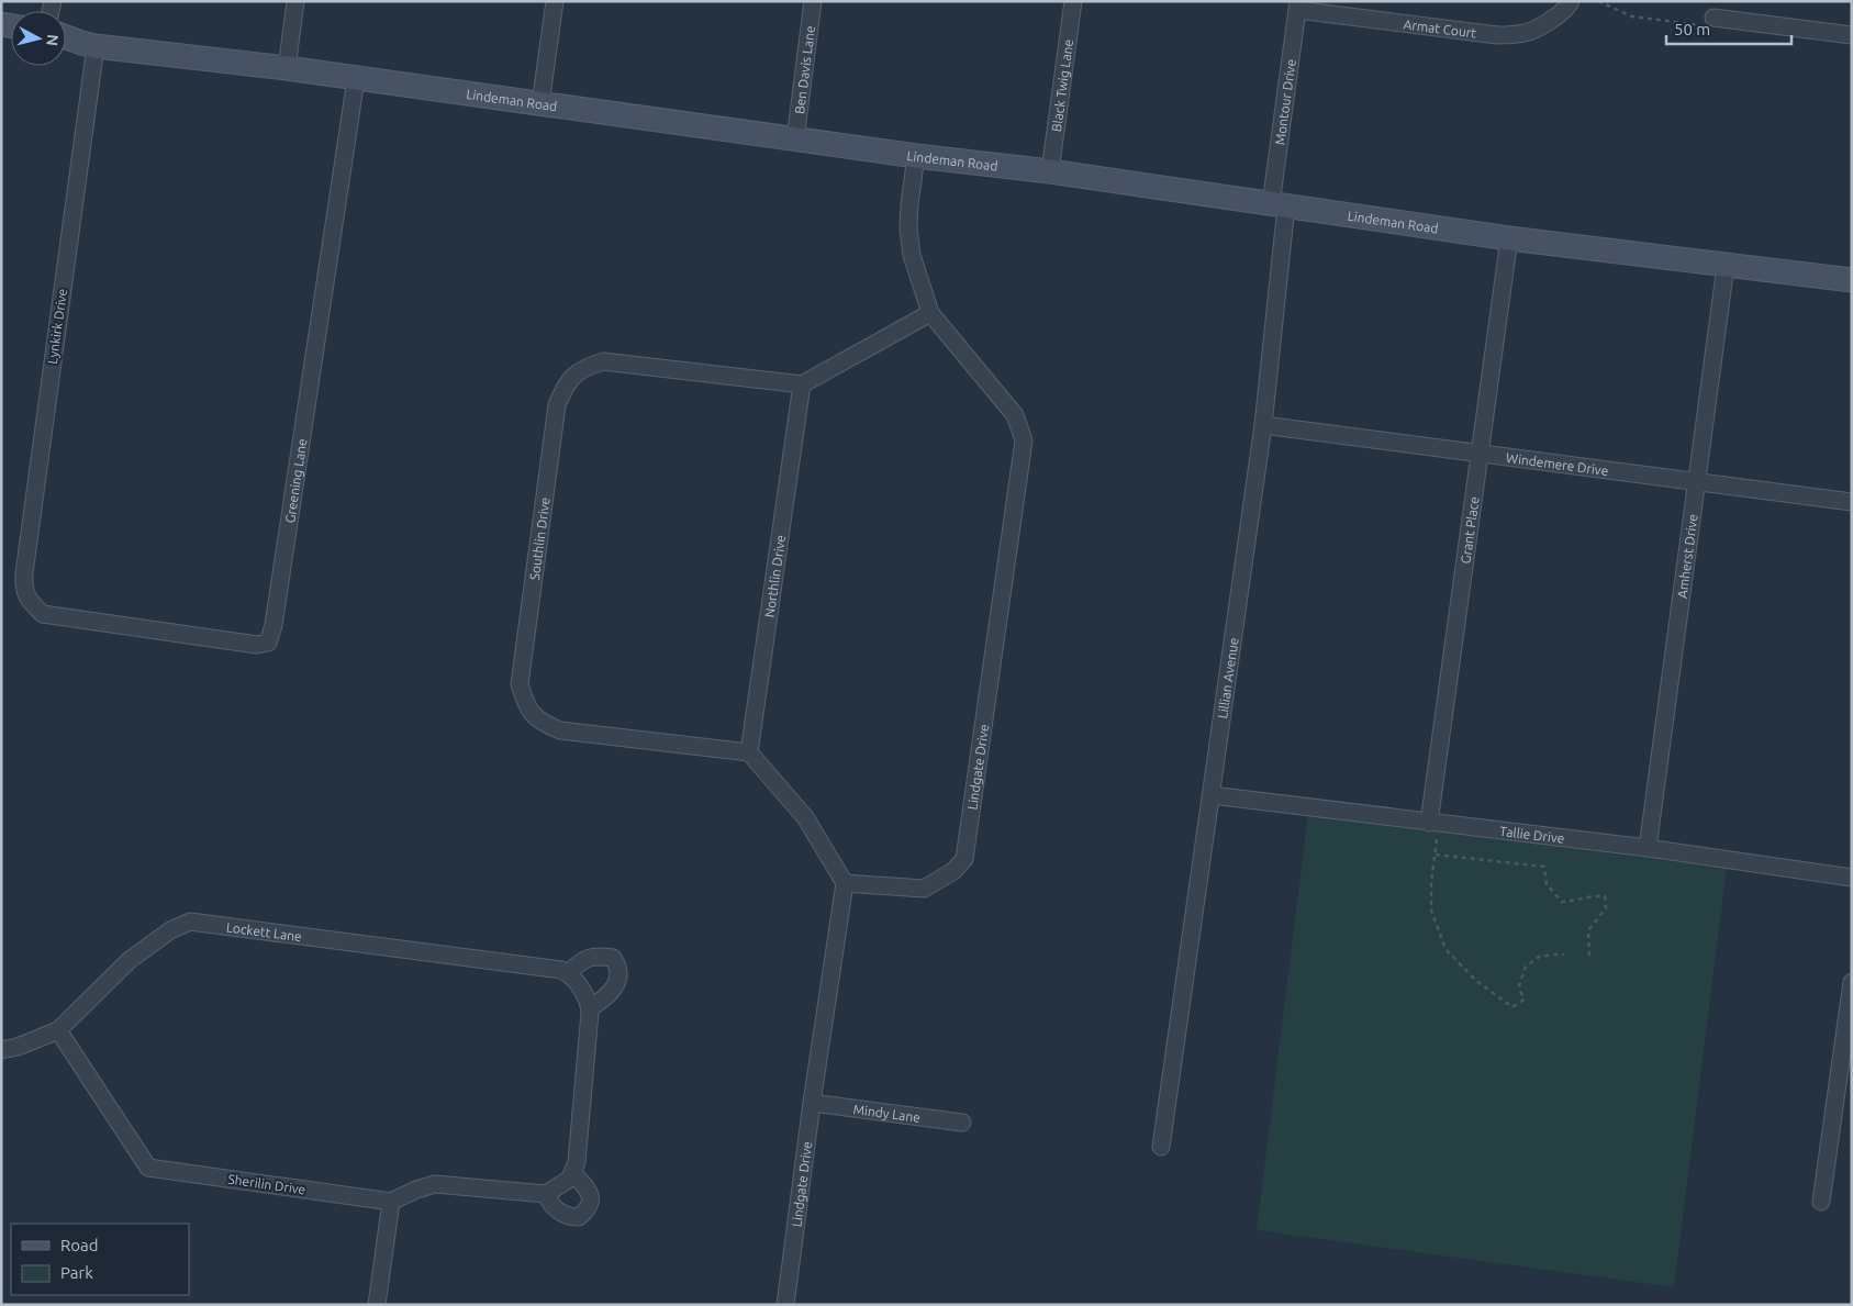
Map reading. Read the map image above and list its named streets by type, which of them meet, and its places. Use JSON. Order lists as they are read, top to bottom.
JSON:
{
  "streets": {
    "street": [
      "Armat Court",
      "Ben Davis Lane",
      "Black Twig Lane",
      "Lindeman Road",
      "Montour Drive",
      "Lynkirk Drive",
      "Windemere Drive",
      "Greening Lane",
      "Grant Place",
      "Southlin Drive",
      "Amherst Drive",
      "Northlin Drive",
      "Lillian Avenue",
      "Lindgate Drive",
      "Tallie Drive",
      "Lockett Lane",
      "Mindy Lane",
      "Sherilin Drive"
    ]
  },
  "crossings": [
    ["Armat Court", "Montour Drive"],
    ["Ben Davis Lane", "Lindeman Road"],
    ["Black Twig Lane", "Lindeman Road"],
    ["Lindeman Road", "Montour Drive"],
    ["Lindeman Road", "Lynkirk Drive"],
    ["Lindeman Road", "Greening Lane"],
    ["Lindeman Road", "Grant Place"],
    ["Lindeman Road", "Amherst Drive"],
    ["Lindeman Road", "Lillian Avenue"],
    ["Lindeman Road", "Lindgate Drive"],
    ["Montour Drive", "Lillian Avenue"],
    ["Lynkirk Drive", "Greening Lane"],
    ["Windemere Drive", "Grant Place"],
    ["Windemere Drive", "Amherst Drive"],
    ["Windemere Drive", "Lillian Avenue"],
    ["Grant Place", "Tallie Drive"],
    ["Southlin Drive", "Northlin Drive"],
    ["Amherst Drive", "Tallie Drive"],
    ["Lillian Avenue", "Tallie Drive"],
    ["Lindgate Drive", "Mindy Lane"],
    ["Lockett Lane", "Sherilin Drive"]
  ],
  "legend": ["Road", "Park"],
  "scale_bar": "50 m",
  "north": "right"
}
